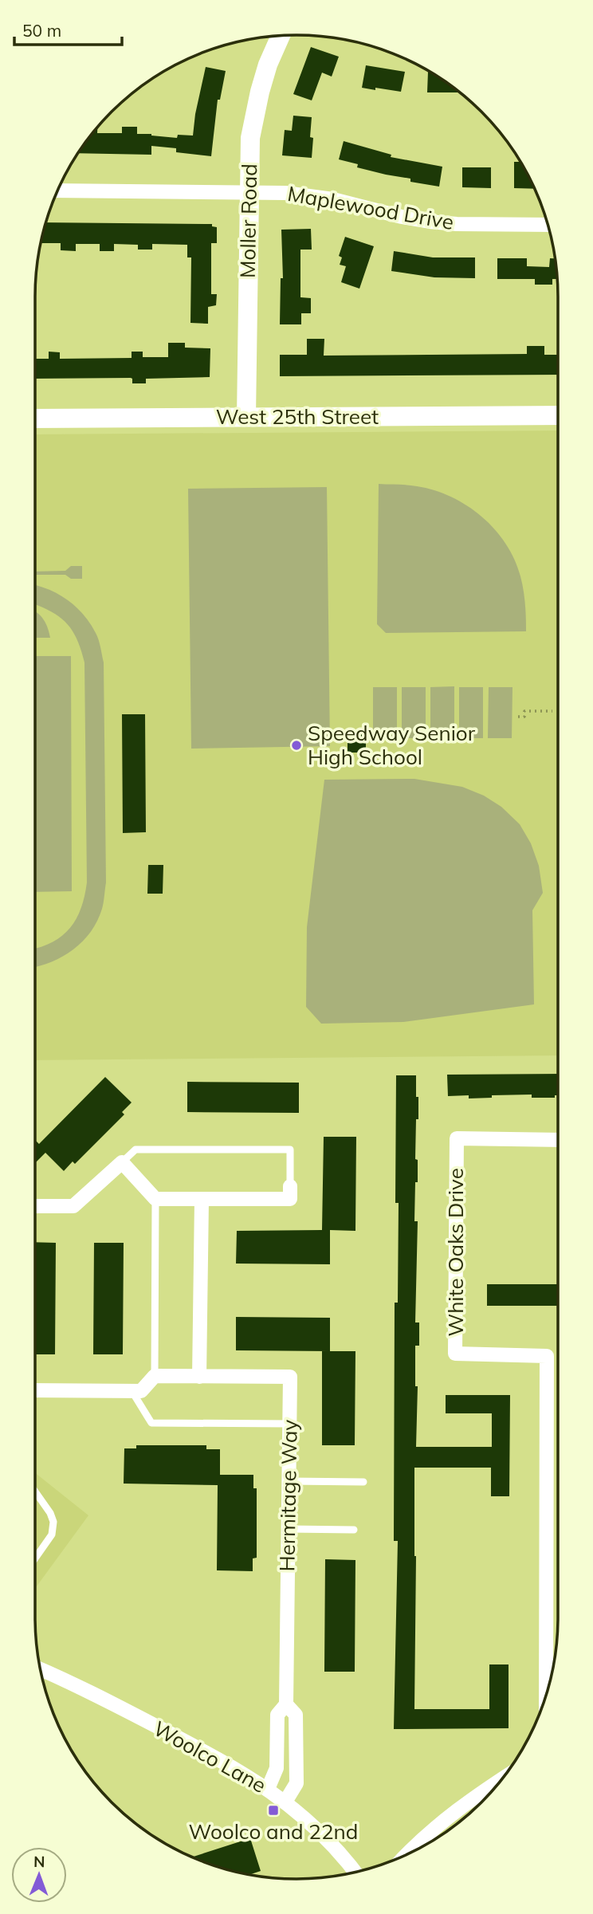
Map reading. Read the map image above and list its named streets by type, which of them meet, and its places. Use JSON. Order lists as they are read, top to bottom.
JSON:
{
  "streets": {
    "street": [
      "Maplewood Drive",
      "Moller Road",
      "West 25th Street",
      "White Oaks Drive",
      "Hermitage Way",
      "Woolco Lane"
    ]
  },
  "crossings": [
    ["Maplewood Drive", "Moller Road"],
    ["Moller Road", "West 25th Street"],
    ["Hermitage Way", "Woolco Lane"]
  ],
  "places": {
    "other": ["Speedway Senior High School"],
    "transit": ["Woolco and 22nd"]
  },
  "scale_bar": "50 m",
  "north": "top"
}
